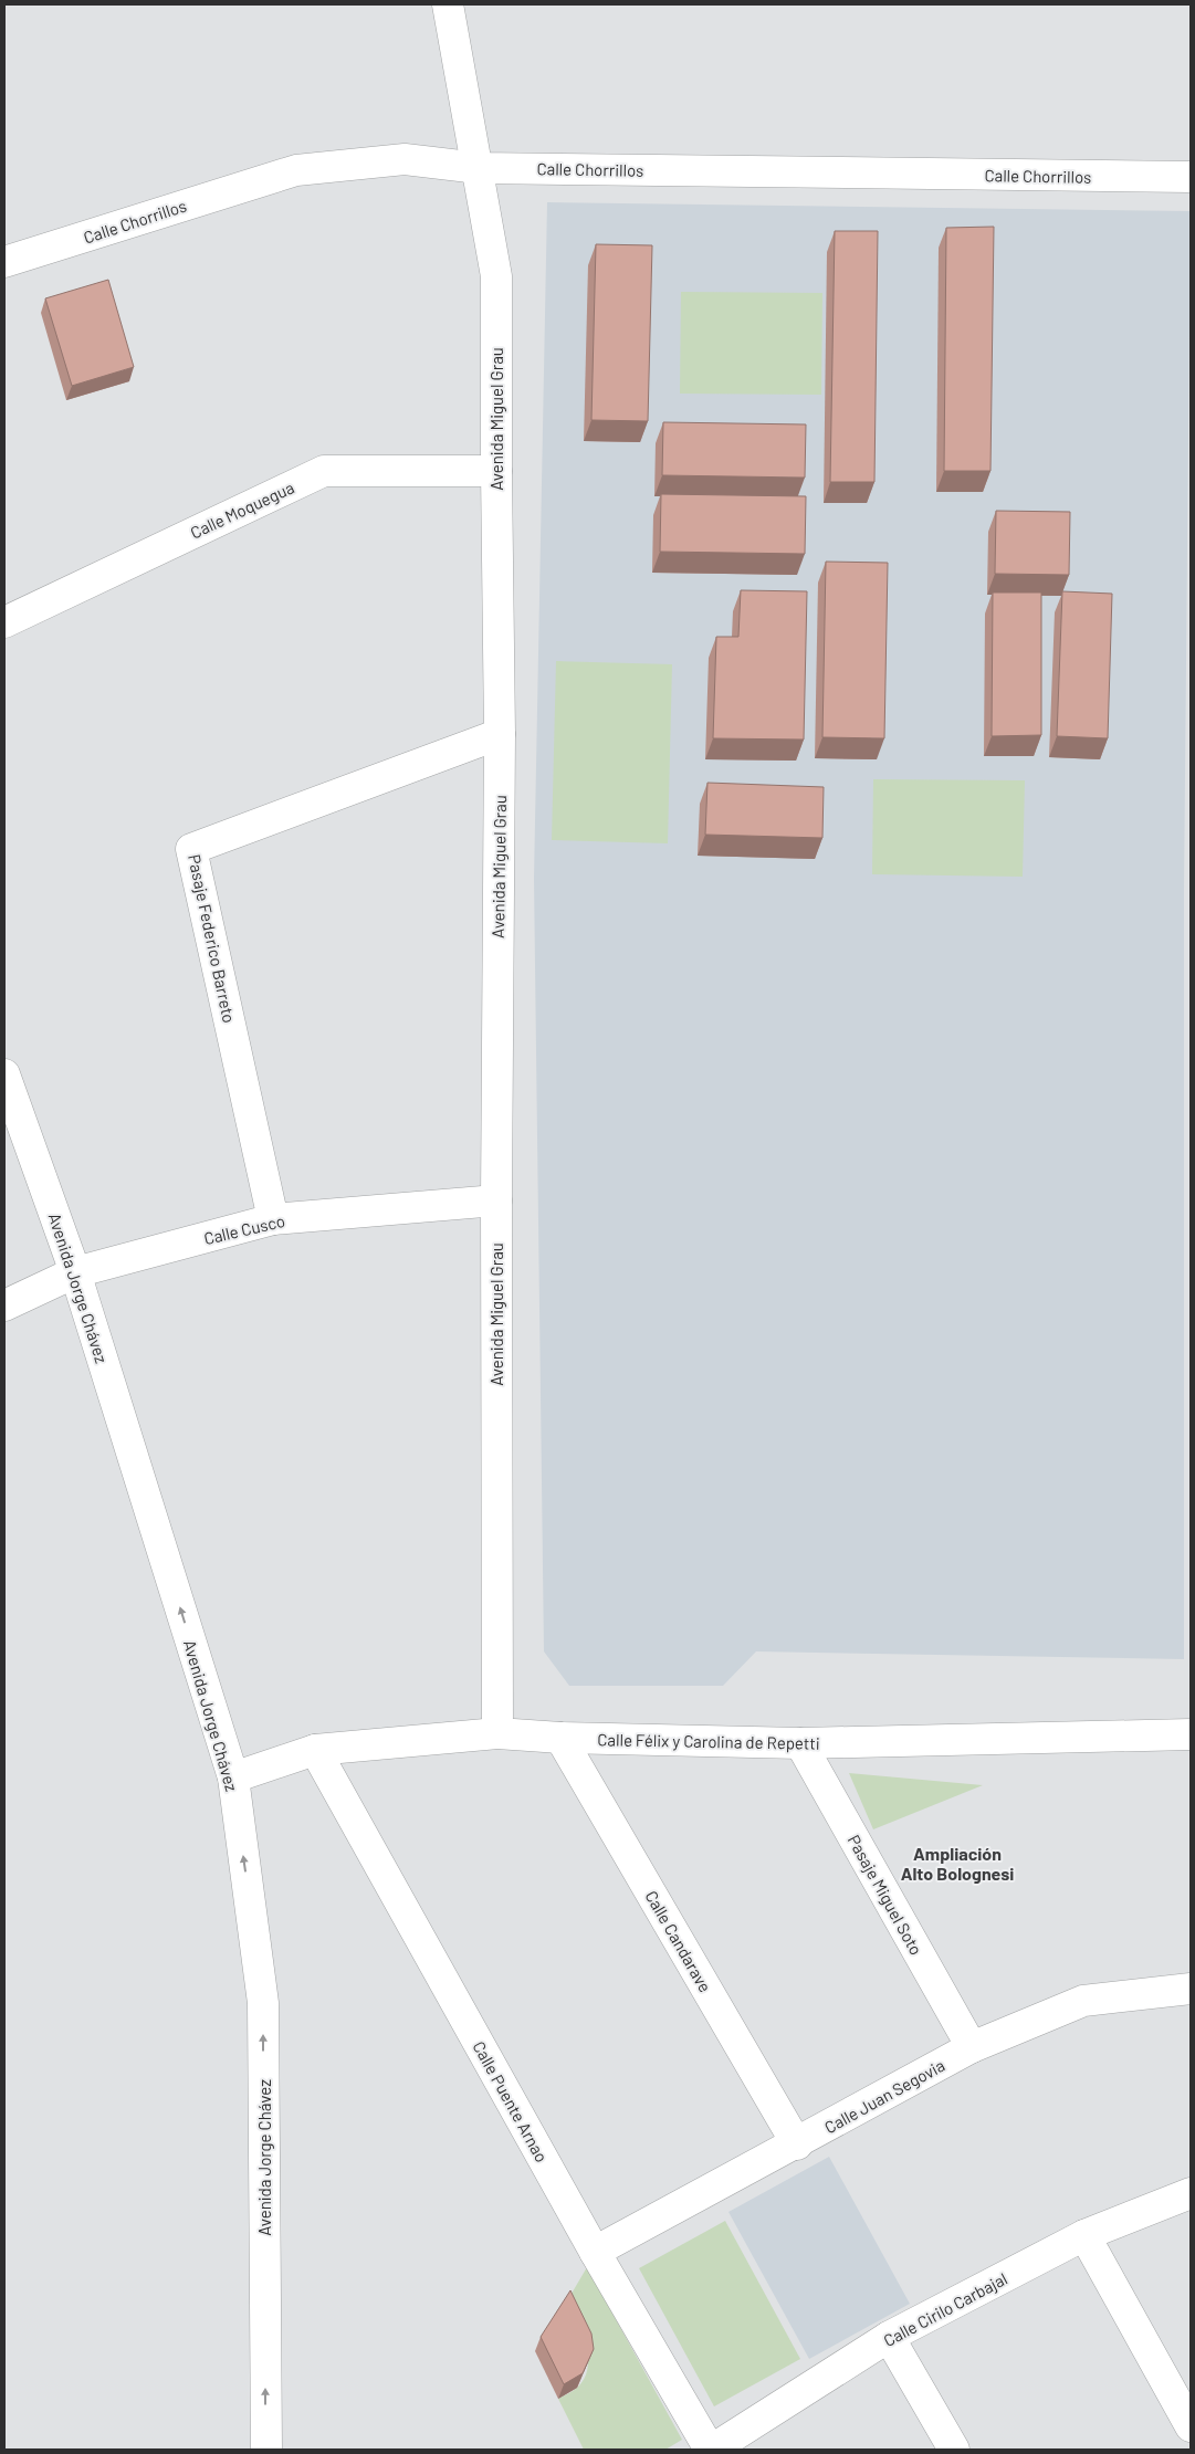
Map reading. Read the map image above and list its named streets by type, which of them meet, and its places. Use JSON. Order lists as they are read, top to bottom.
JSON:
{
  "streets": {
    "street": [
      "Calle Chorrillos",
      "Avenida Miguel Grau",
      "Calle Moquegua",
      "Pasaje Federico Barreto",
      "Calle Cusco",
      "Avenida Jorge Chávez",
      "Calle Félix y Carolina de Repetti",
      "Pasaje Miguel Soto",
      "Calle Candarave",
      "Calle Juan Segovia",
      "Calle Puente Arnao",
      "Calle Cirilo Carbajal"
    ]
  },
  "crossings": [
    ["Calle Chorrillos", "Avenida Miguel Grau"],
    ["Avenida Miguel Grau", "Calle Moquegua"],
    ["Avenida Miguel Grau", "Pasaje Federico Barreto"],
    ["Avenida Miguel Grau", "Calle Cusco"],
    ["Avenida Miguel Grau", "Calle Félix y Carolina de Repetti"],
    ["Pasaje Federico Barreto", "Calle Cusco"],
    ["Calle Cusco", "Avenida Jorge Chávez"],
    ["Avenida Jorge Chávez", "Calle Félix y Carolina de Repetti"],
    ["Calle Félix y Carolina de Repetti", "Pasaje Miguel Soto"],
    ["Calle Félix y Carolina de Repetti", "Calle Candarave"],
    ["Calle Félix y Carolina de Repetti", "Calle Puente Arnao"],
    ["Pasaje Miguel Soto", "Calle Juan Segovia"],
    ["Calle Candarave", "Calle Juan Segovia"],
    ["Calle Juan Segovia", "Calle Puente Arnao"],
    ["Calle Puente Arnao", "Calle Cirilo Carbajal"]
  ],
  "one_way": ["Avenida Jorge Chávez"],
  "districts": ["Ampliación Alto Bolognesi"]
}
